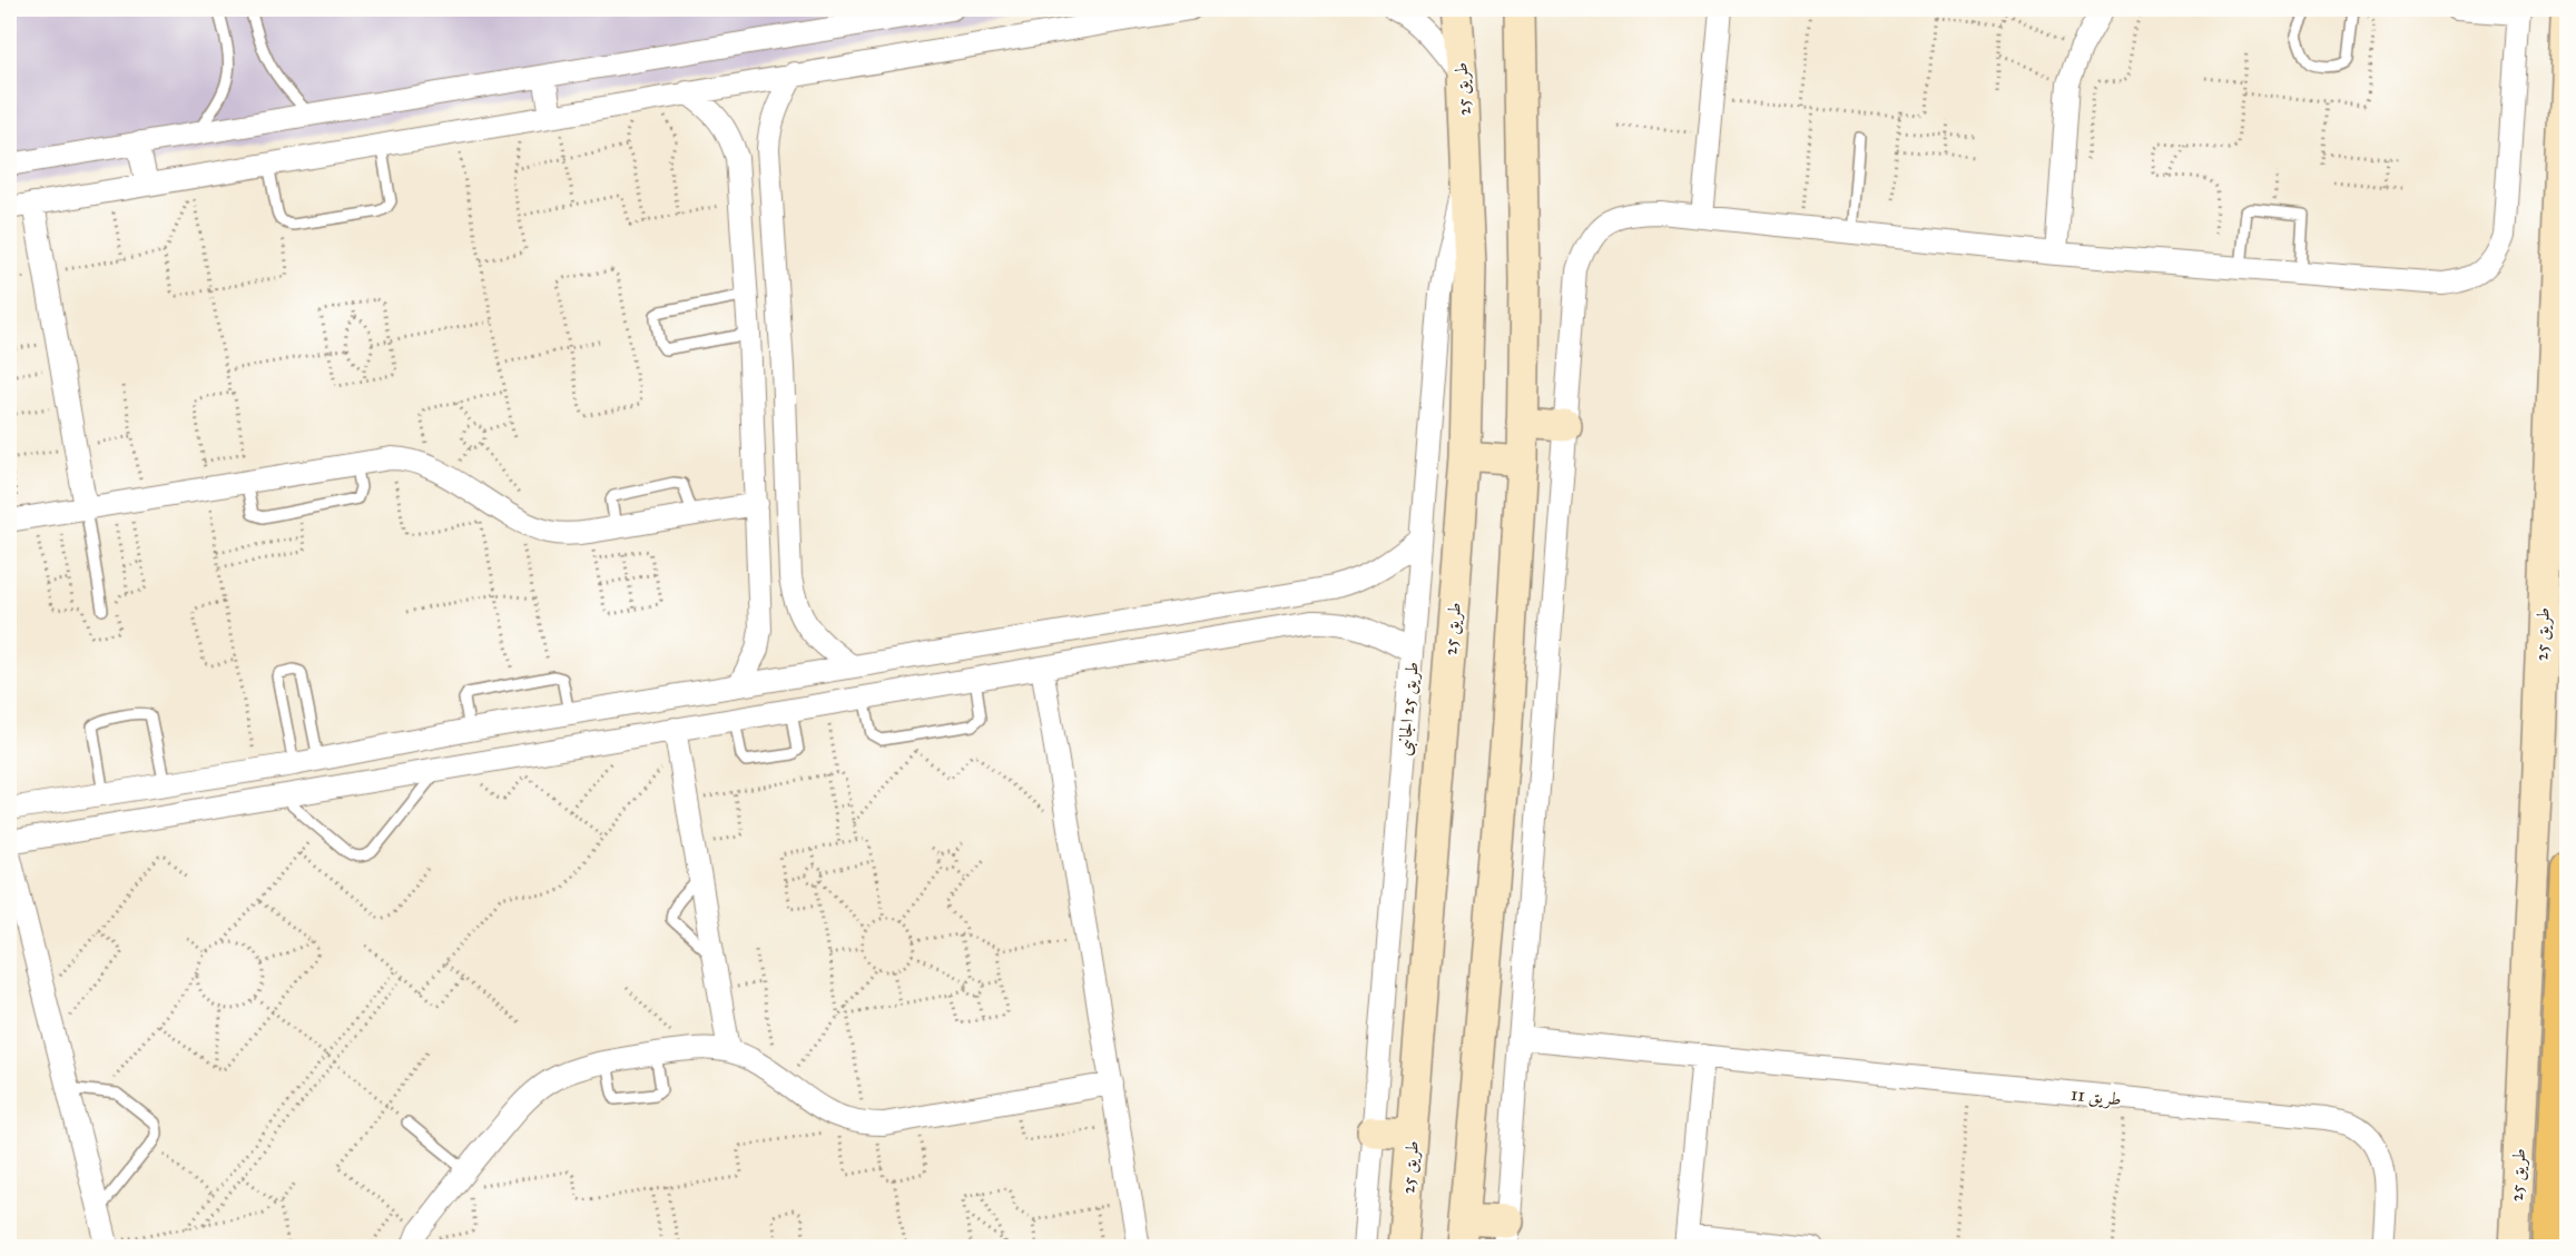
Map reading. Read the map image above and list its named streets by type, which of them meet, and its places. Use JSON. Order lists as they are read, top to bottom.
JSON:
{
  "streets": {
    "street": ["طريق 25", "طريق 25 الجانبى", "طريق 11"]
  },
  "crossings": [
    ["طريق 25", "طريق 25 الجانبى"]
  ]
}
